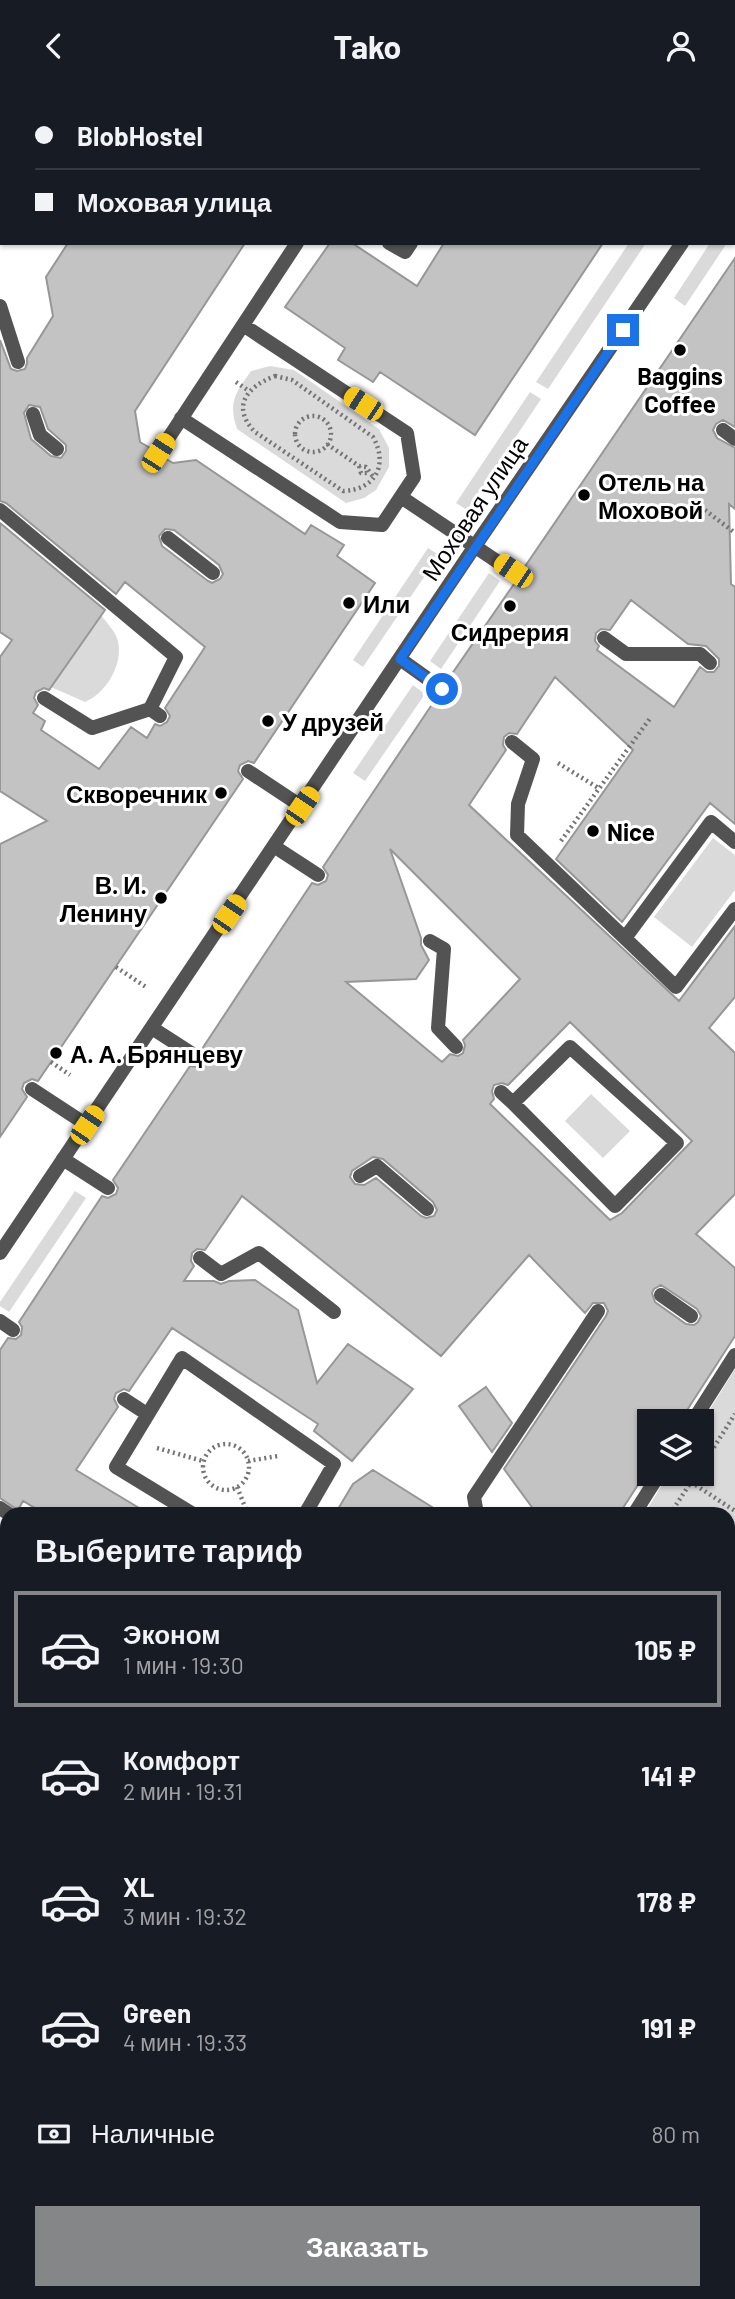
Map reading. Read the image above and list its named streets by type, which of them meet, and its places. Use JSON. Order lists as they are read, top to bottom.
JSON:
{
  "streets": {
    "street": ["Моховая улица"]
  },
  "places": [
    "Baggins Coffee",
    "Отель на Моховой",
    "Или",
    "Сидрерия",
    "У друзей",
    "Скворечник",
    "Nice",
    "В. И. Ленину",
    "А. А. Брянцеву"
  ],
  "page": {
    "header": "Tako",
    "banner": ["BlobHostel", "Моховая улица"],
    "heading": "Выберите тариф",
    "list": [
      {
        "name": "Эконом",
        "note": "1 мин · 19:30",
        "value": "105 ₽"
      },
      {
        "name": "Комфорт",
        "note": "2 мин · 19:31",
        "value": "141 ₽"
      },
      {
        "name": "XL",
        "note": "3 мин · 19:32",
        "value": "178 ₽"
      },
      {
        "name": "Green",
        "note": "4 мин · 19:33",
        "value": "191 ₽"
      }
    ],
    "pay": ["Наличные", "80 m"],
    "buttons": "Заказать"
  }
}
